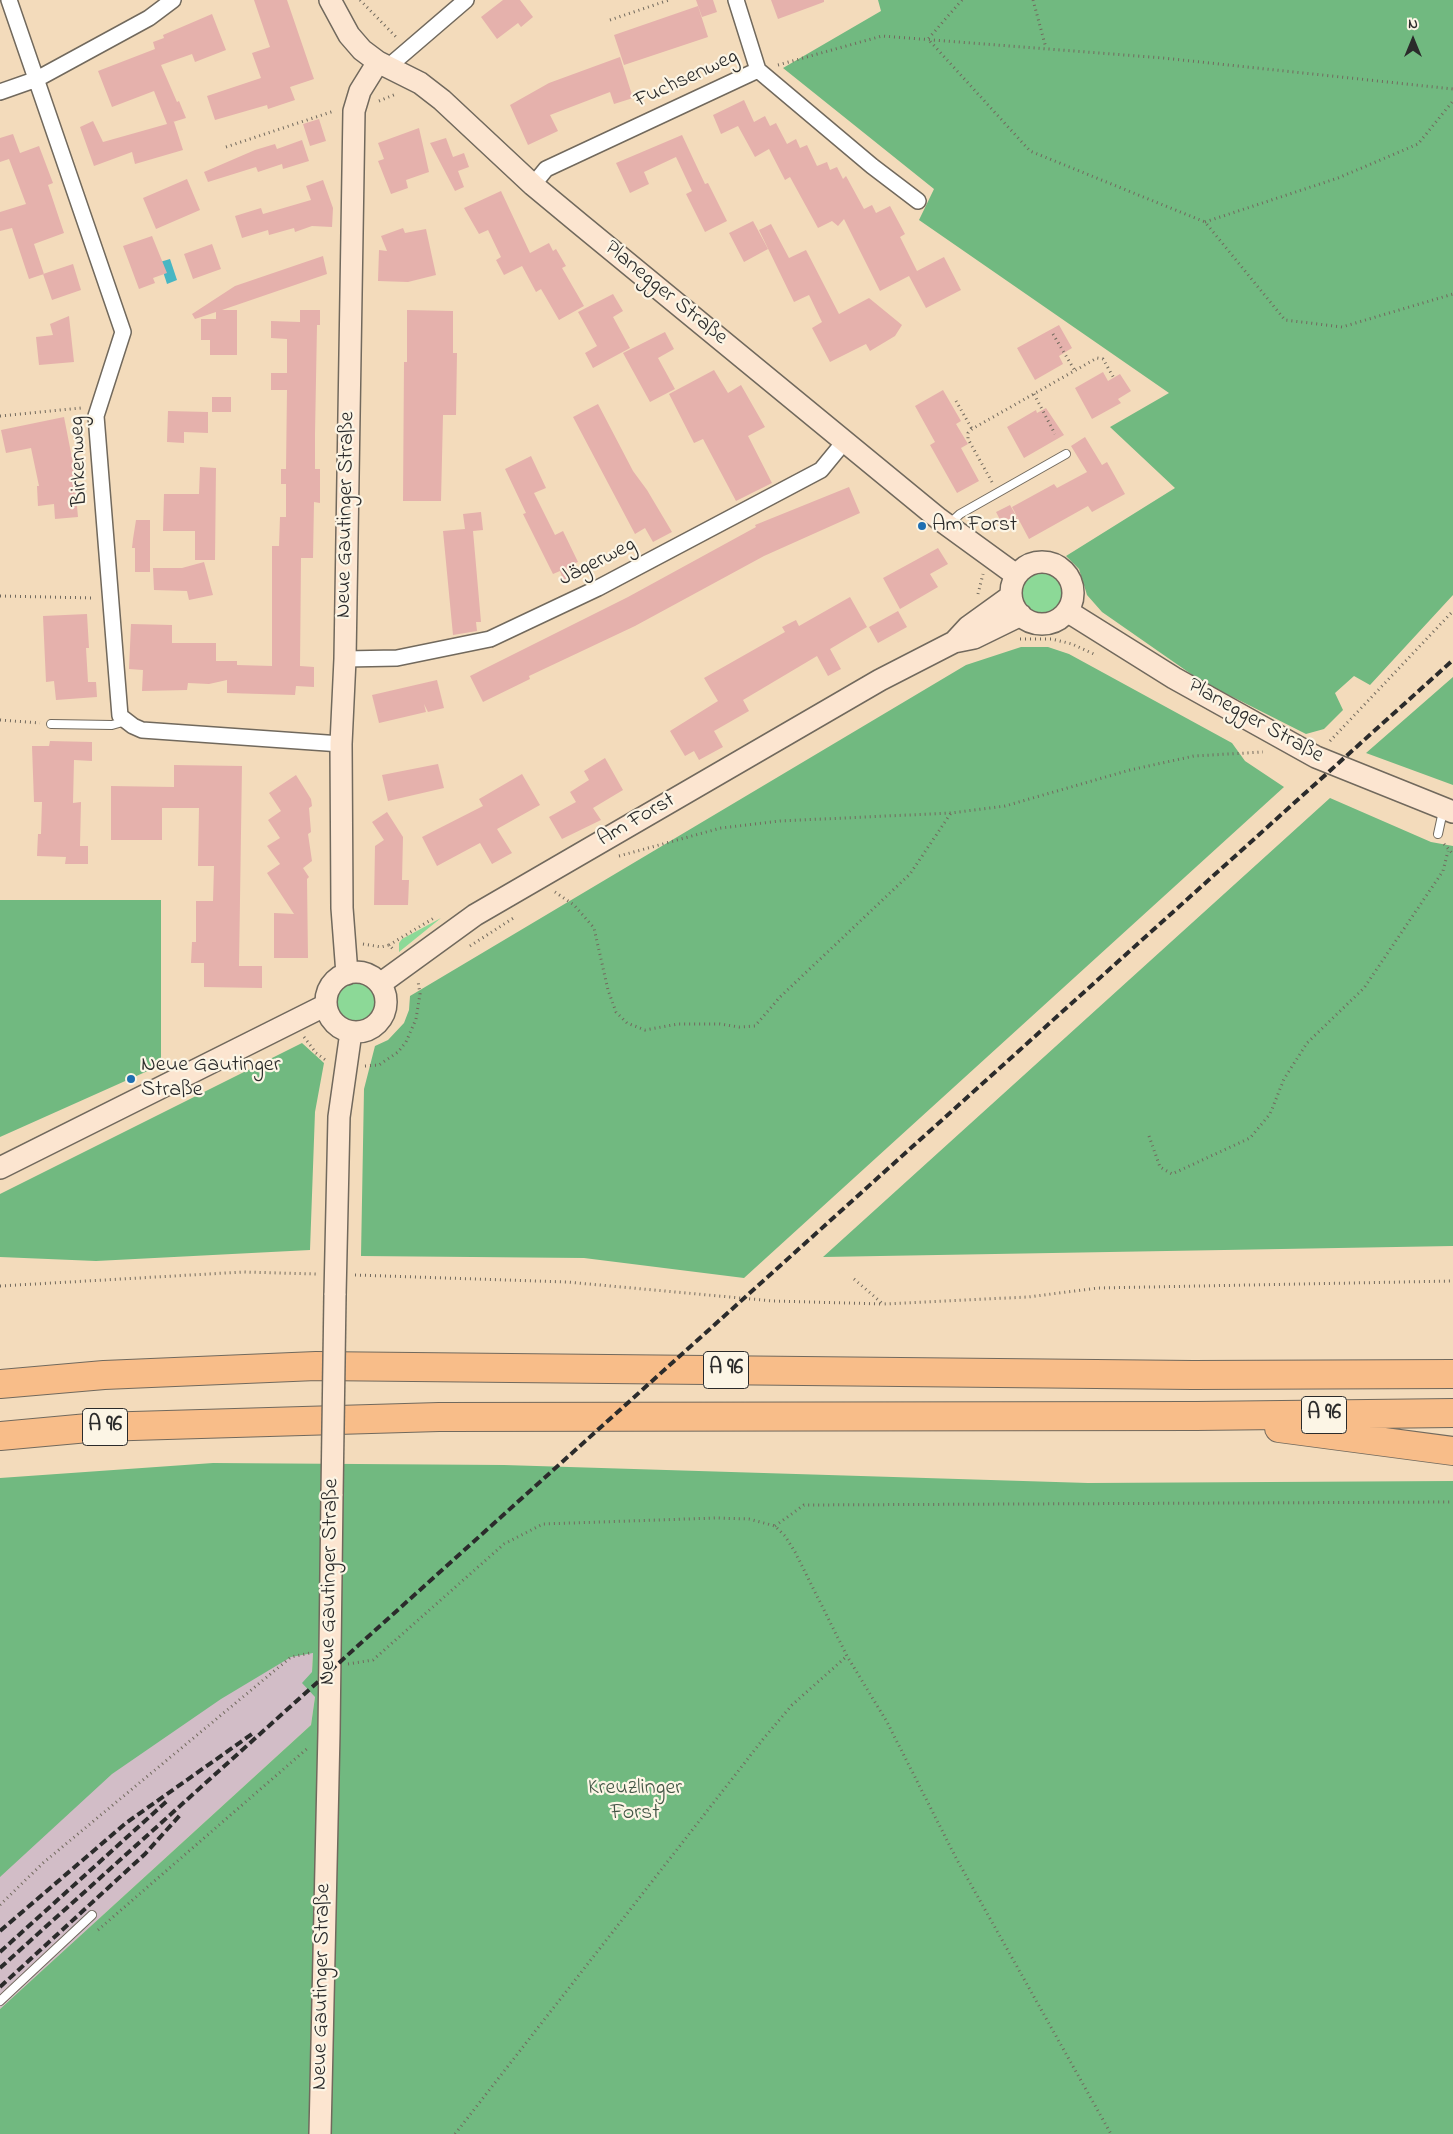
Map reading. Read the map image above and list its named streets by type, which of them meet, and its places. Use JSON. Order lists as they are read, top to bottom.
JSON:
{
  "streets": {
    "highway": ["A 96"],
    "street": [
      "Fuchsenweg",
      "Planegger Straße",
      "Birkenweg",
      "Neue Gautinger Straße",
      "Jägerweg",
      "Am Forst"
    ]
  },
  "crossings": [
    ["Fuchsenweg", "Planegger Straße"],
    ["Planegger Straße", "Neue Gautinger Straße"],
    ["Planegger Straße", "Jägerweg"],
    ["Planegger Straße", "Am Forst"],
    ["Neue Gautinger Straße", "Jägerweg"],
    ["Neue Gautinger Straße", "Am Forst"]
  ],
  "parks": ["Kreuzlinger Forst"],
  "places": ["Am Forst", "Neue Gautinger Straße"],
  "north": "top"
}
